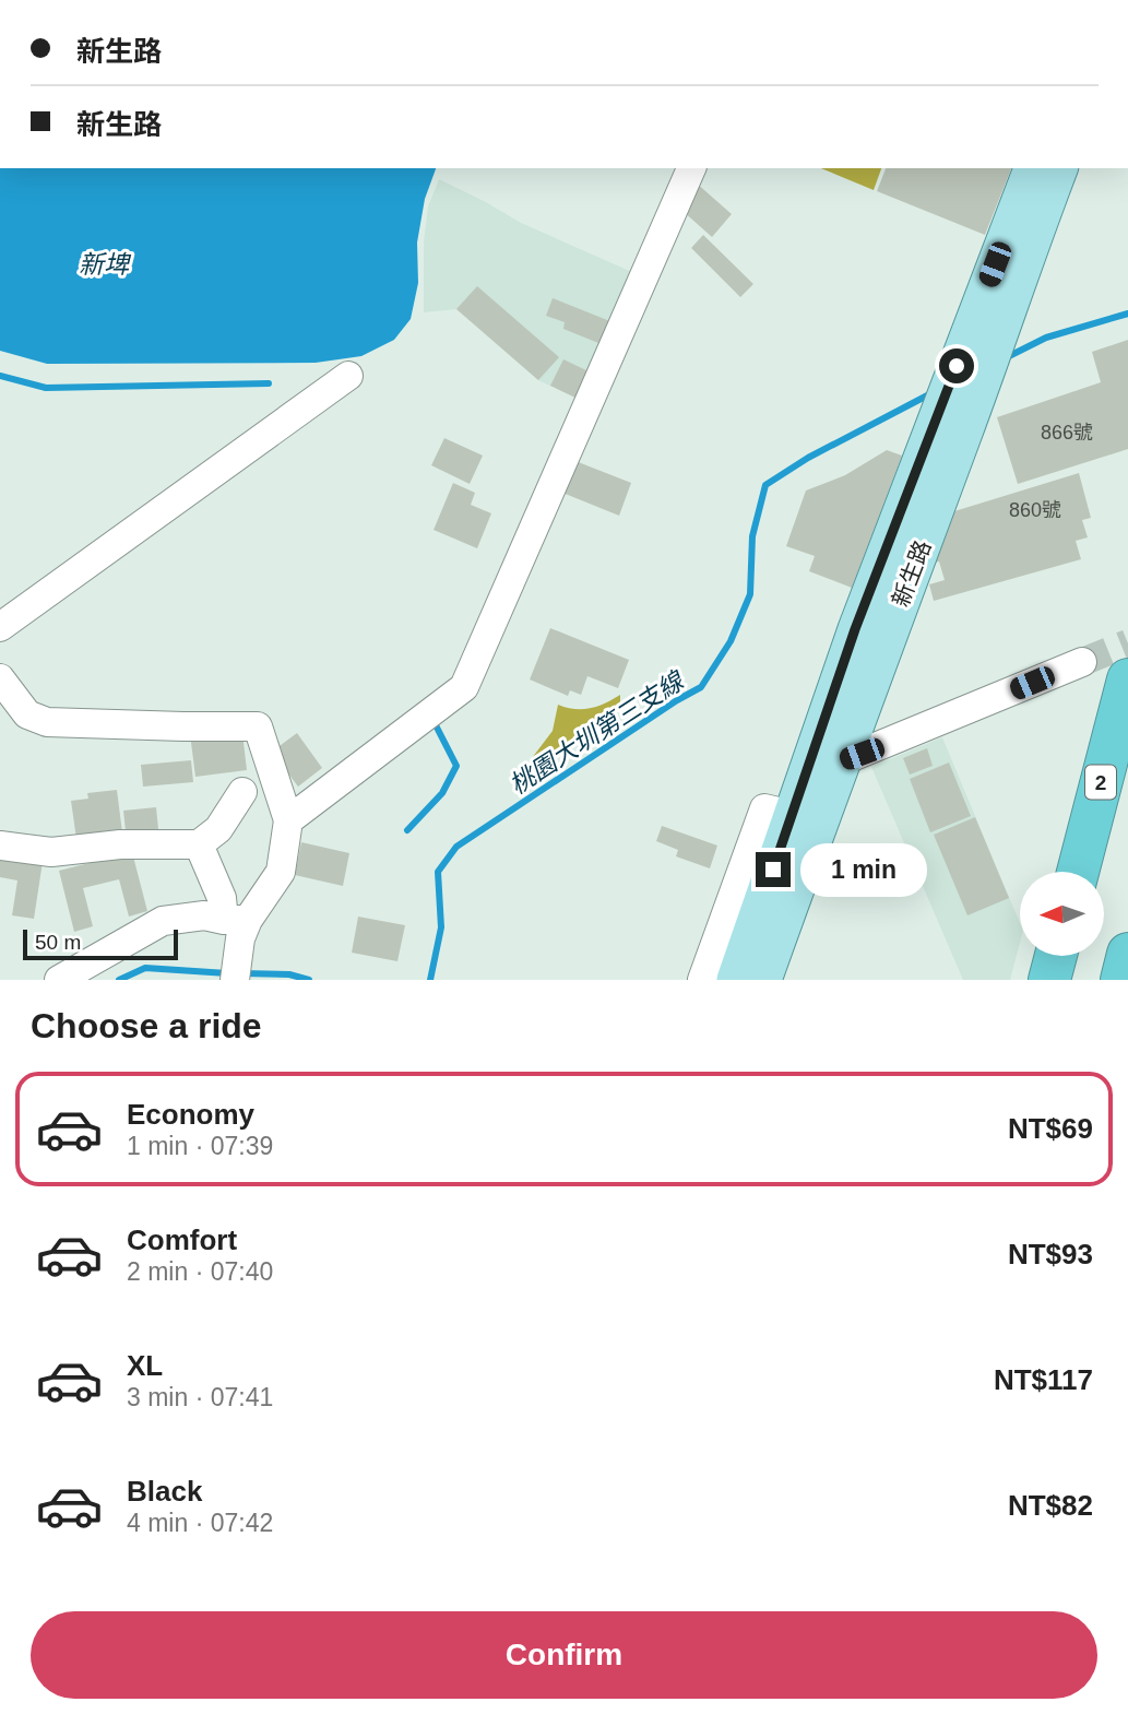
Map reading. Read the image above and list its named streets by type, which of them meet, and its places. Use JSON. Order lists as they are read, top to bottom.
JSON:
{
  "streets": {
    "highway": ["2"],
    "main road": ["新生路"]
  },
  "water": ["新埤", "桃園大圳第三支線"],
  "house_numbers": ["866號", "860號"],
  "scale_bar": "50 m",
  "north": "left",
  "page": {
    "banner": ["新生路", "新生路"],
    "bubble": "1 min",
    "scale": "50 m",
    "heading": "Choose a ride",
    "list": [
      {
        "name": "Economy",
        "note": "1 min · 07:39",
        "value": "NT$69"
      },
      {
        "name": "Comfort",
        "note": "2 min · 07:40",
        "value": "NT$93"
      },
      {
        "name": "XL",
        "note": "3 min · 07:41",
        "value": "NT$117"
      },
      {
        "name": "Black",
        "note": "4 min · 07:42",
        "value": "NT$82"
      }
    ],
    "buttons": "Confirm"
  }
}
